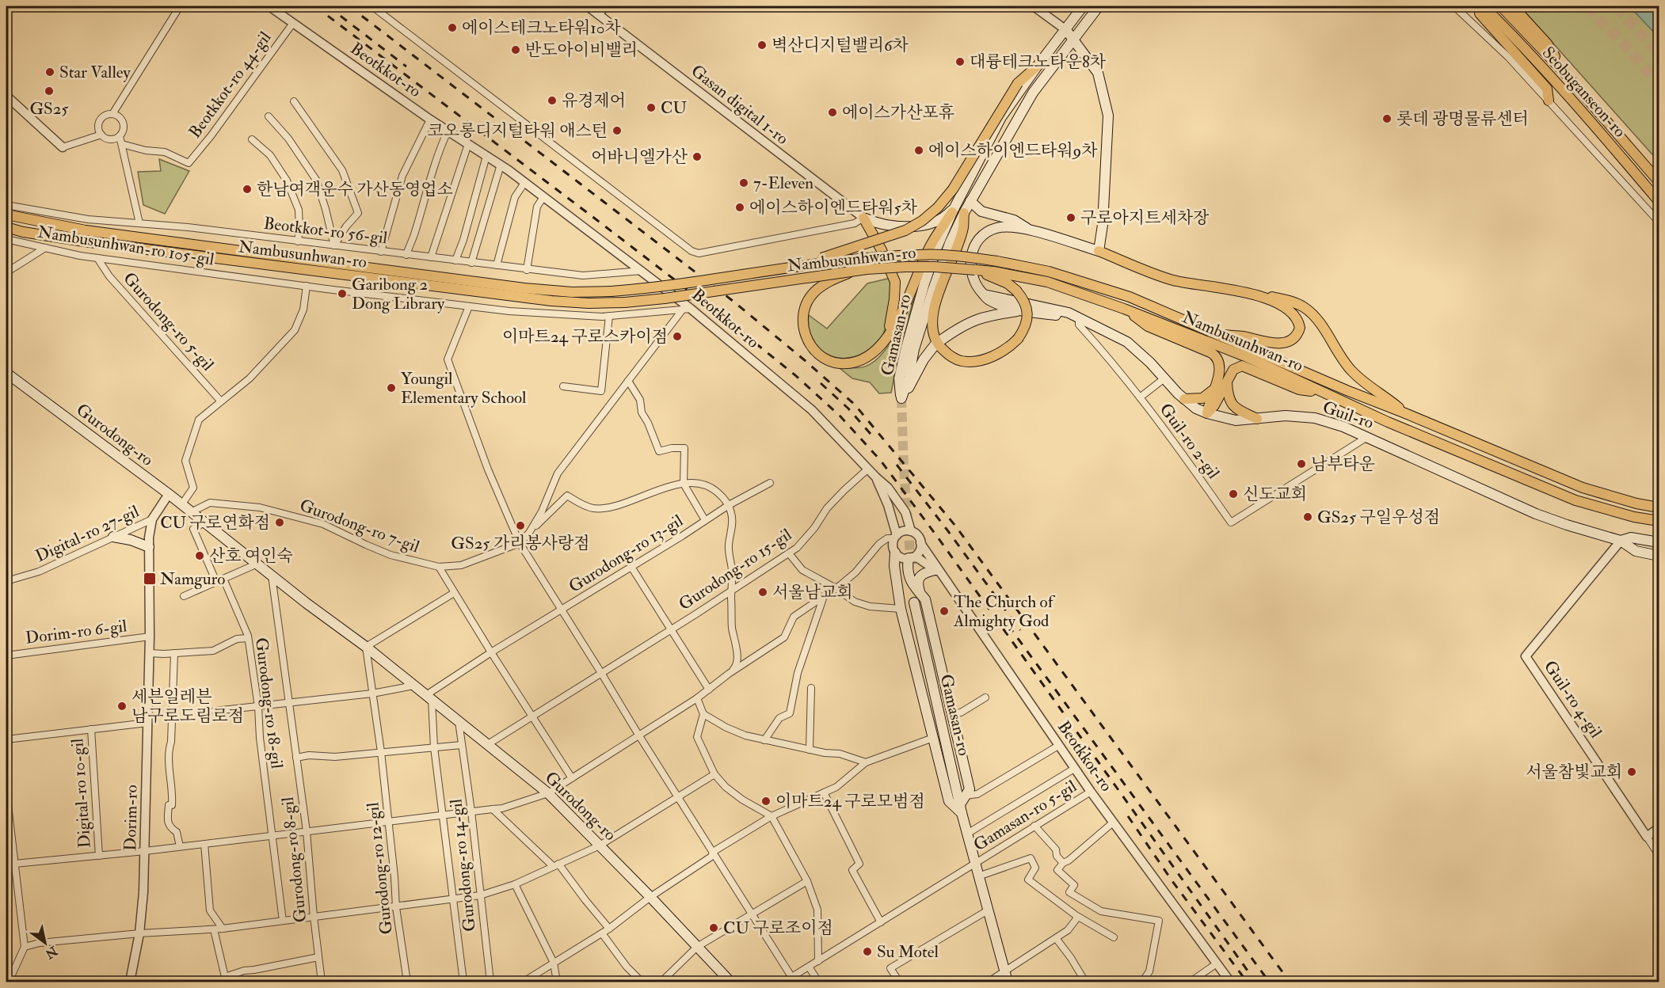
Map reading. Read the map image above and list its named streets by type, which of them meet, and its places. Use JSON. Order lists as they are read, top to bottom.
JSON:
{
  "streets": {
    "main road": [
      "Seobuganseon-ro",
      "Nambusunhwan-ro",
      "Gamasan-ro",
      "Guil-ro",
      "Gurodong-ro"
    ],
    "street": [
      "Beotkkot-ro",
      "Beotkkot-ro 44-gil",
      "Gasan digital 1-ro",
      "Beotkkot-ro 56-gil",
      "Nambusunhwan-ro 105-gil",
      "Gurodong-ro 5-gil",
      "Guil-ro 2-gil",
      "Gurodong-ro 7-gil",
      "Digital-ro 27-gil",
      "Gurodong-ro 13-gil",
      "Gurodong-ro 15-gil",
      "Dorim-ro 6-gil",
      "Guil-ro 4-gil",
      "Gurodong-ro 18-gil",
      "Digital-ro 10-gil",
      "Gamasan-ro 5-gil",
      "Dorim-ro",
      "Gurodong-ro 8-gil",
      "Gurodong-ro 14-gil",
      "Gurodong-ro 12-gil"
    ]
  },
  "crossings": [
    ["Beotkkot-ro", "Beotkkot-ro 44-gil"],
    ["Beotkkot-ro", "Beotkkot-ro 56-gil"],
    ["Beotkkot-ro", "Nambusunhwan-ro 105-gil"],
    ["Beotkkot-ro", "Gurodong-ro 7-gil"],
    ["Beotkkot-ro", "Gurodong-ro 15-gil"],
    ["Beotkkot-ro", "Gamasan-ro 5-gil"],
    ["Nambusunhwan-ro 105-gil", "Gurodong-ro 5-gil"],
    ["Nambusunhwan-ro 105-gil", "Gurodong-ro 7-gil"],
    ["Nambusunhwan-ro 105-gil", "Gurodong-ro 13-gil"],
    ["Gamasan-ro", "Gamasan-ro 5-gil"],
    ["Guil-ro", "Guil-ro 2-gil"],
    ["Guil-ro", "Guil-ro 4-gil"],
    ["Gurodong-ro", "Gurodong-ro 7-gil"],
    ["Gurodong-ro", "Gurodong-ro 13-gil"],
    ["Gurodong-ro", "Gurodong-ro 15-gil"],
    ["Gurodong-ro", "Dorim-ro"],
    ["Gurodong-ro", "Gurodong-ro 8-gil"],
    ["Gurodong-ro", "Gurodong-ro 14-gil"],
    ["Gurodong-ro", "Gurodong-ro 12-gil"],
    ["Gurodong-ro 7-gil", "Gurodong-ro 13-gil"],
    ["Digital-ro 27-gil", "Dorim-ro"],
    ["Dorim-ro 6-gil", "Dorim-ro"]
  ],
  "places": {
    "other": [
      "에이스테크노타워10차",
      "벽산디지털밸리6차",
      "반도아이비밸리",
      "대륭테크노타운8차",
      "Star Valley",
      "GS25",
      "유경제어",
      "CU",
      "에이스가산포휴",
      "롯데 광명물류센터",
      "코오롱디지털타워 애스턴",
      "에이스하이엔드타워9차",
      "어바니엘가산",
      "7-Eleven",
      "한남여객운수 가산동영업소",
      "에이스하이엔드타워5차",
      "구로아지트세차장",
      "Garibong 2 Dong Library",
      "이마트24 구로스카이점",
      "Youngil Elementary School",
      "남부타운",
      "신도교회",
      "GS25 구일우성점",
      "CU 구로연화점",
      "GS25 가리봉사랑점",
      "산호 여인숙",
      "서울남교회",
      "The Church of Almighty God",
      "세븐일레븐 남구로도림로점",
      "서울참빛교회",
      "이마트24 구로모범점",
      "CU 구로조이점",
      "Su Motel"
    ],
    "transit": ["Namguro"]
  },
  "north": "bottom right"
}
